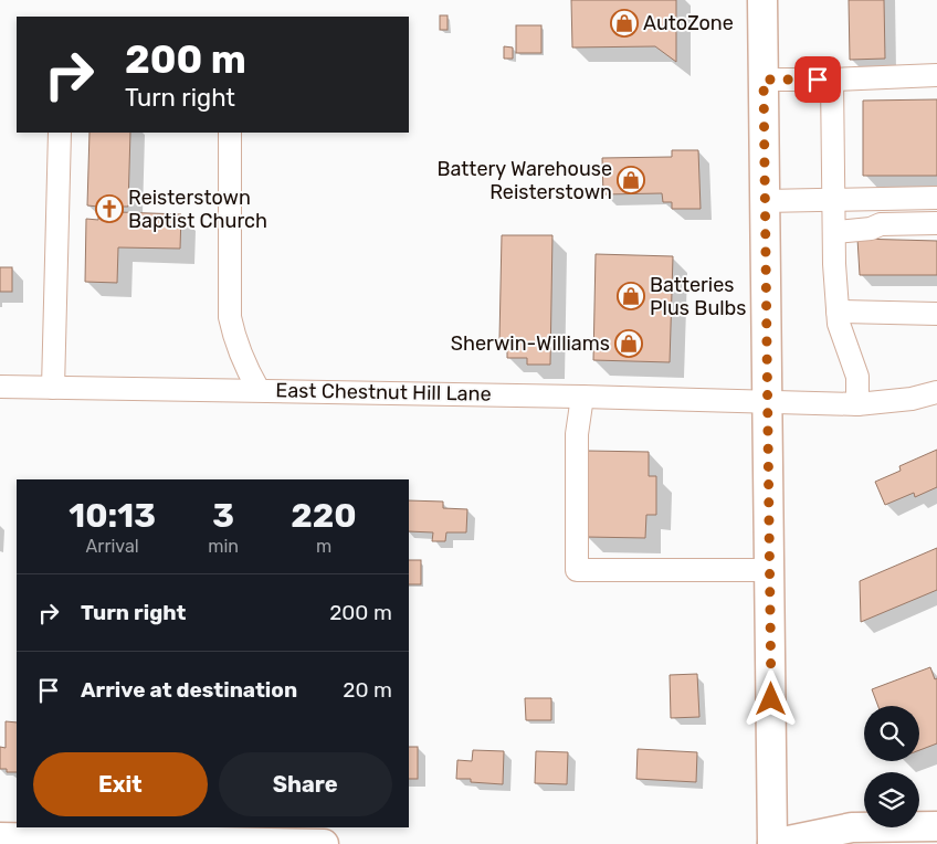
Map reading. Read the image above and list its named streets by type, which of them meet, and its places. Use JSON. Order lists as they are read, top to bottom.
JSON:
{
  "streets": {
    "street": ["East Chestnut Hill Lane"]
  },
  "places": {
    "shop": [
      "AutoZone",
      "Battery Warehouse Reisterstown",
      "Batteries Plus Bulbs",
      "Sherwin-Williams"
    ],
    "church": ["Reisterstown Baptist Church"]
  },
  "page": {
    "turn": ["200 m", "Turn right"],
    "eta": [
      "10:13",
      "Arrival",
      "3",
      "min",
      "220",
      "m"
    ],
    "list": [
      {
        "name": "Turn right",
        "value": "200 m"
      },
      {
        "name": "Arrive at destination",
        "value": "20 m"
      }
    ],
    "buttons": ["Exit", "Share"]
  }
}
